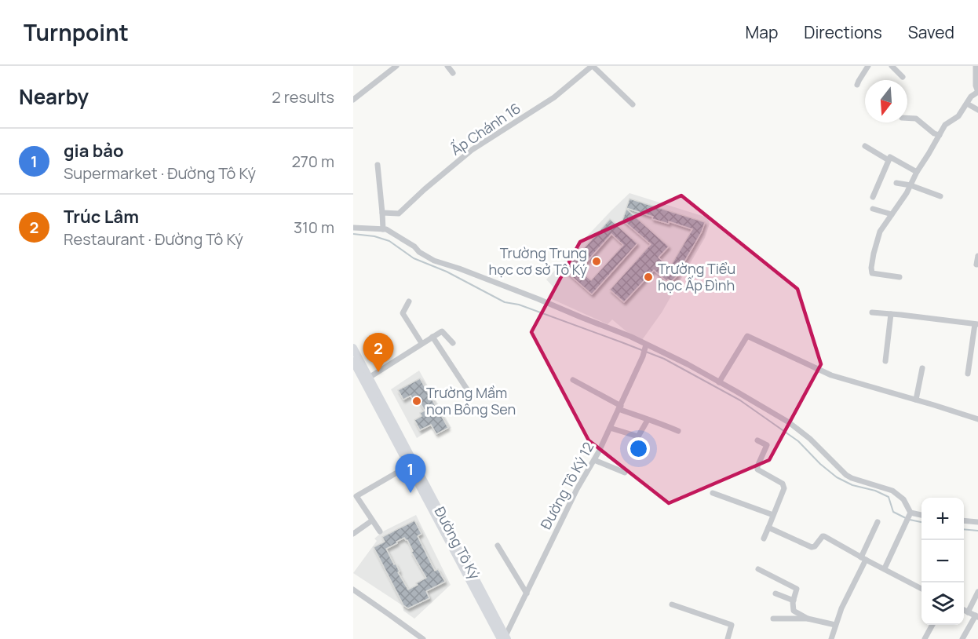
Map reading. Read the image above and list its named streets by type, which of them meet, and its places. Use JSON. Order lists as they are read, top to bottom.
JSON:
{
  "streets": {
    "main road": ["Đường Tô Ký"],
    "street": ["Ấp Chánh 16", "Đường Tô Ký 12"]
  },
  "crossings": [
    ["Đường Tô Ký 12", "Đường Tô Ký"]
  ],
  "places": ["Trường Trung học cơ sở Tô Ký", "Trường Tiểu học Ấp Đình", "Trường Mầm non Bông Sen"],
  "north": "bottom",
  "page": {
    "header": "Turnpoint",
    "nav": ["Map", "Directions", "Saved"],
    "heading": ["Nearby", "2 results"],
    "list": [
      {
        "mark": "1",
        "name": "gia bảo",
        "note": "Supermarket · Đường Tô Ký",
        "value": "270 m"
      },
      {
        "mark": "2",
        "name": "Trúc Lâm",
        "note": "Restaurant · Đường Tô Ký",
        "value": "310 m"
      }
    ],
    "pins": ["2", "1"],
    "map_buttons": ["+", "−"]
  }
}
